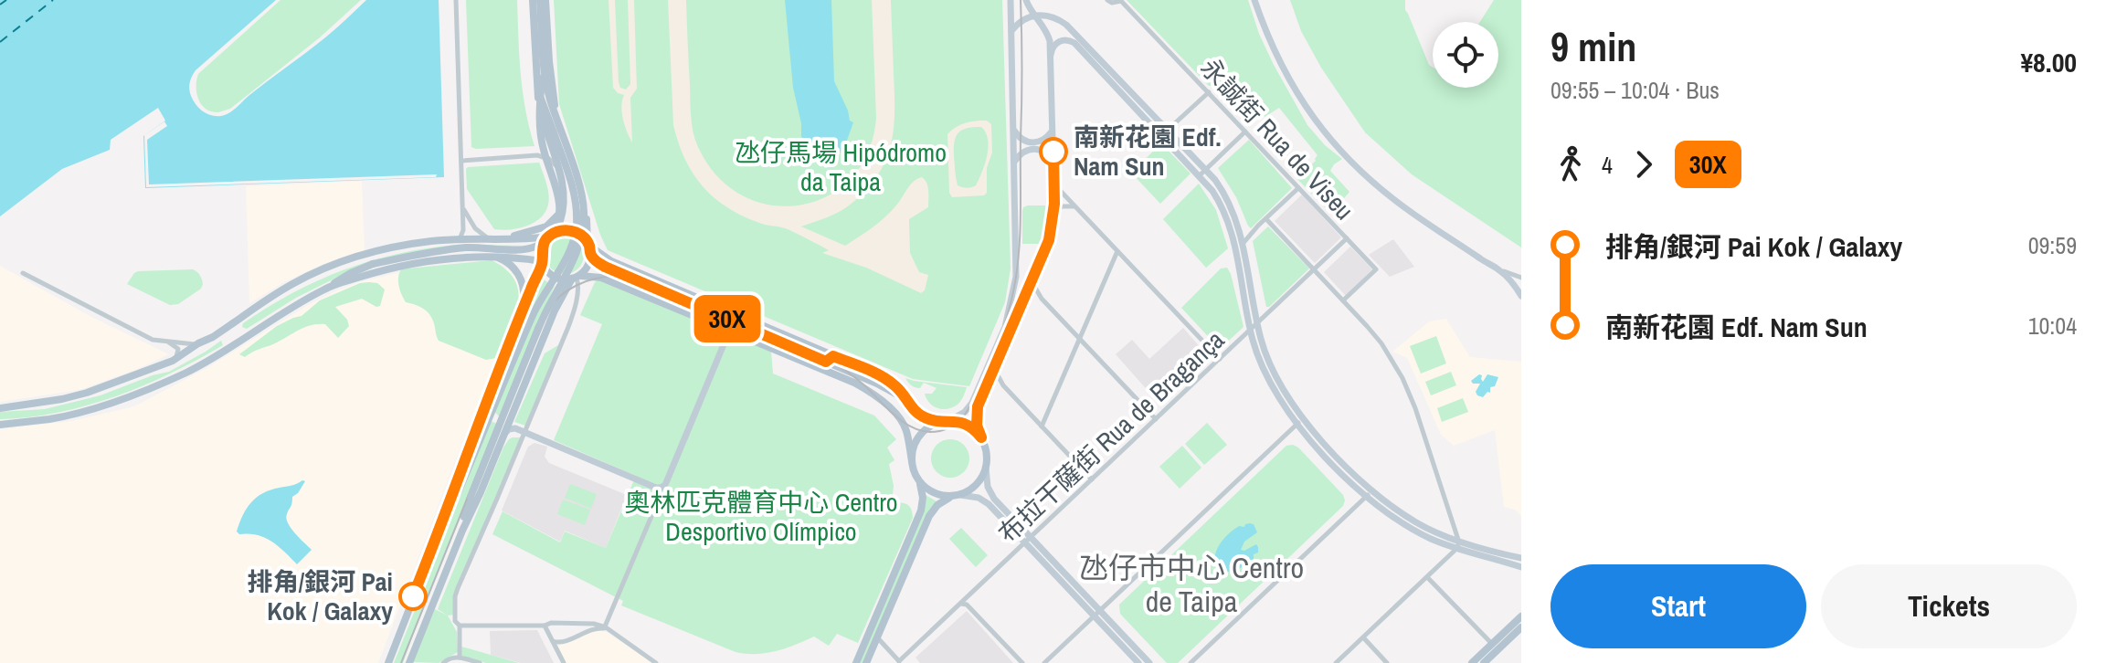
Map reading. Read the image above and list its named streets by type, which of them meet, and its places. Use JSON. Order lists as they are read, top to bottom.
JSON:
{
  "streets": {
    "street": ["永誠街 Rua de Viseu", "布拉干薩街 Rua de Bragança"]
  },
  "crossings": [
    ["永誠街 Rua de Viseu", "布拉干薩街 Rua de Bragança"]
  ],
  "districts": ["氹仔市中心 Centro de Taipa"],
  "parks": ["氹仔馬場 Hipódromo da Taipa", "奧林匹克體育中心 Centro Desportivo Olímpico"],
  "places": ["南新花園 Edf. Nam Sun", "排角/銀河 Pai Kok / Galaxy"],
  "lines": ["bus line 30X"],
  "page": {
    "on_map": "30X",
    "heading": ["9 min", "09:55 – 10:04 · Bus", "¥8.00"],
    "legs": ["4", "30X"],
    "list": [
      {
        "name": "排角/銀河 Pai Kok / Galaxy",
        "value": "09:59"
      },
      {
        "name": "南新花園 Edf. Nam Sun",
        "value": "10:04"
      }
    ],
    "buttons": ["Start", "Tickets"]
  }
}
